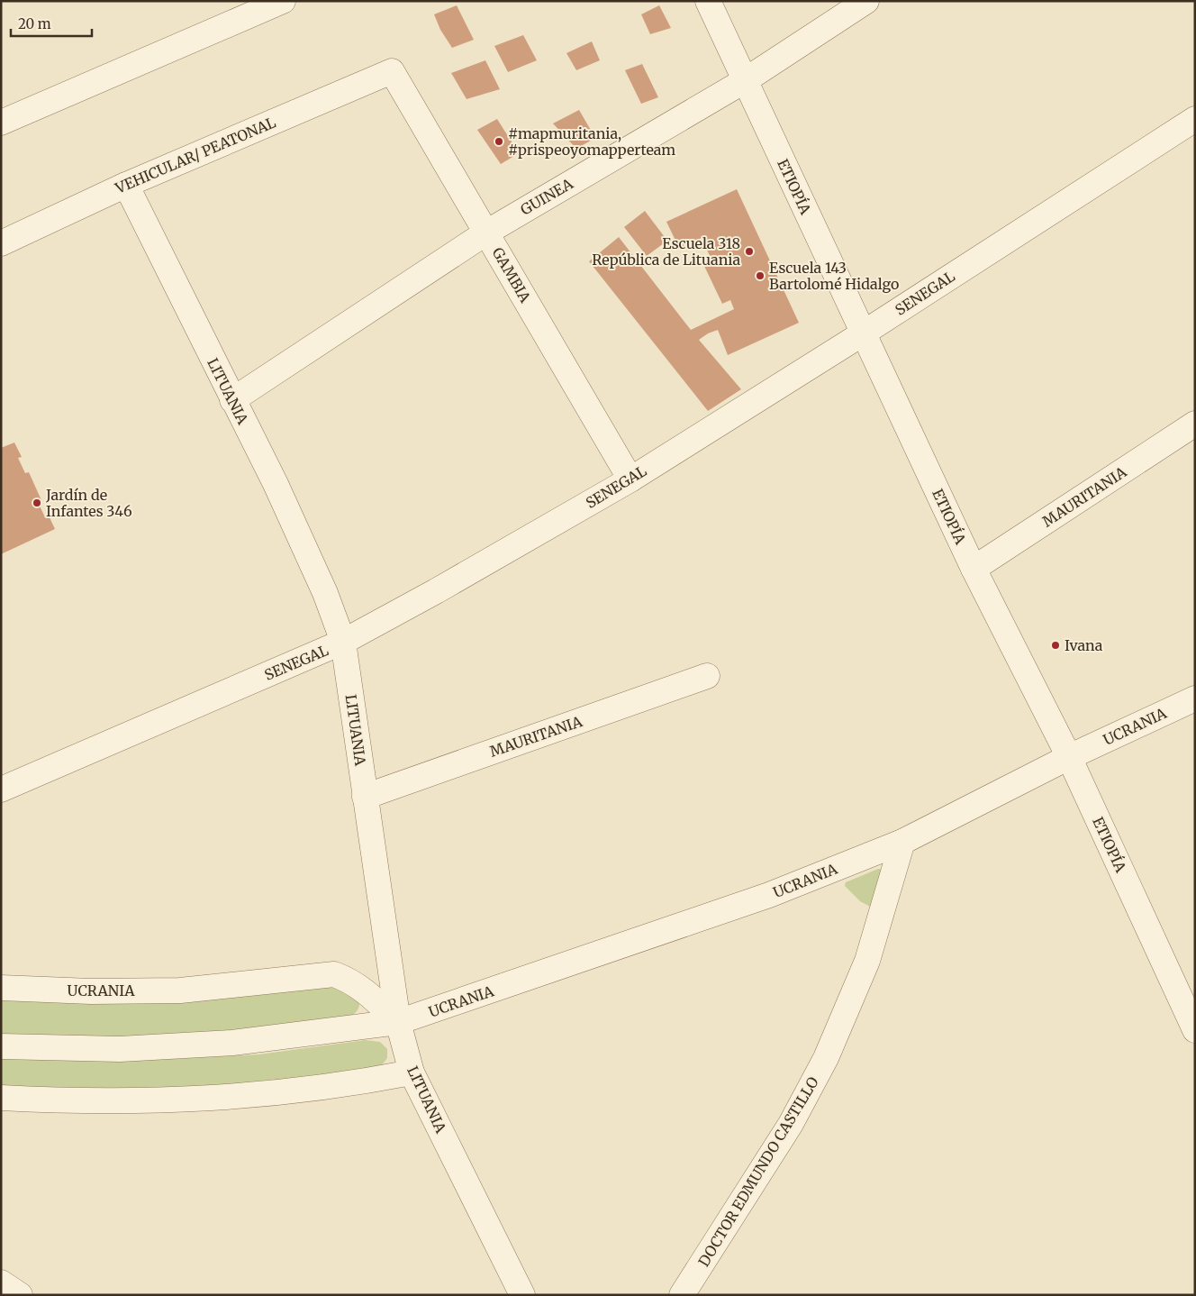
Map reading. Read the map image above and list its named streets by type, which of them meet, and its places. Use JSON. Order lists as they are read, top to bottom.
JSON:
{
  "streets": {
    "street": [
      "VEHICULAR/ PEATONAL",
      "ETIOPÍA",
      "GUINEA",
      "GAMBIA",
      "SENEGAL",
      "LITUANIA",
      "MAURITANIA",
      "UCRANIA",
      "DOCTOR EDMUNDO CASTILLO"
    ]
  },
  "crossings": [
    ["VEHICULAR/ PEATONAL", "GAMBIA"],
    ["VEHICULAR/ PEATONAL", "LITUANIA"],
    ["ETIOPÍA", "GUINEA"],
    ["ETIOPÍA", "SENEGAL"],
    ["ETIOPÍA", "MAURITANIA"],
    ["ETIOPÍA", "UCRANIA"],
    ["GUINEA", "GAMBIA"],
    ["GUINEA", "LITUANIA"],
    ["GAMBIA", "SENEGAL"],
    ["SENEGAL", "LITUANIA"],
    ["LITUANIA", "MAURITANIA"],
    ["LITUANIA", "UCRANIA"],
    ["UCRANIA", "DOCTOR EDMUNDO CASTILLO"]
  ],
  "places": [
    "#mapmuritania, #prispeoyomapperteam",
    "Escuela 318 República de Lituania",
    "Escuela 143 Bartolomé Hidalgo",
    "Jardín de Infantes 346",
    "Ivana"
  ],
  "scale_bar": "20 m"
}
